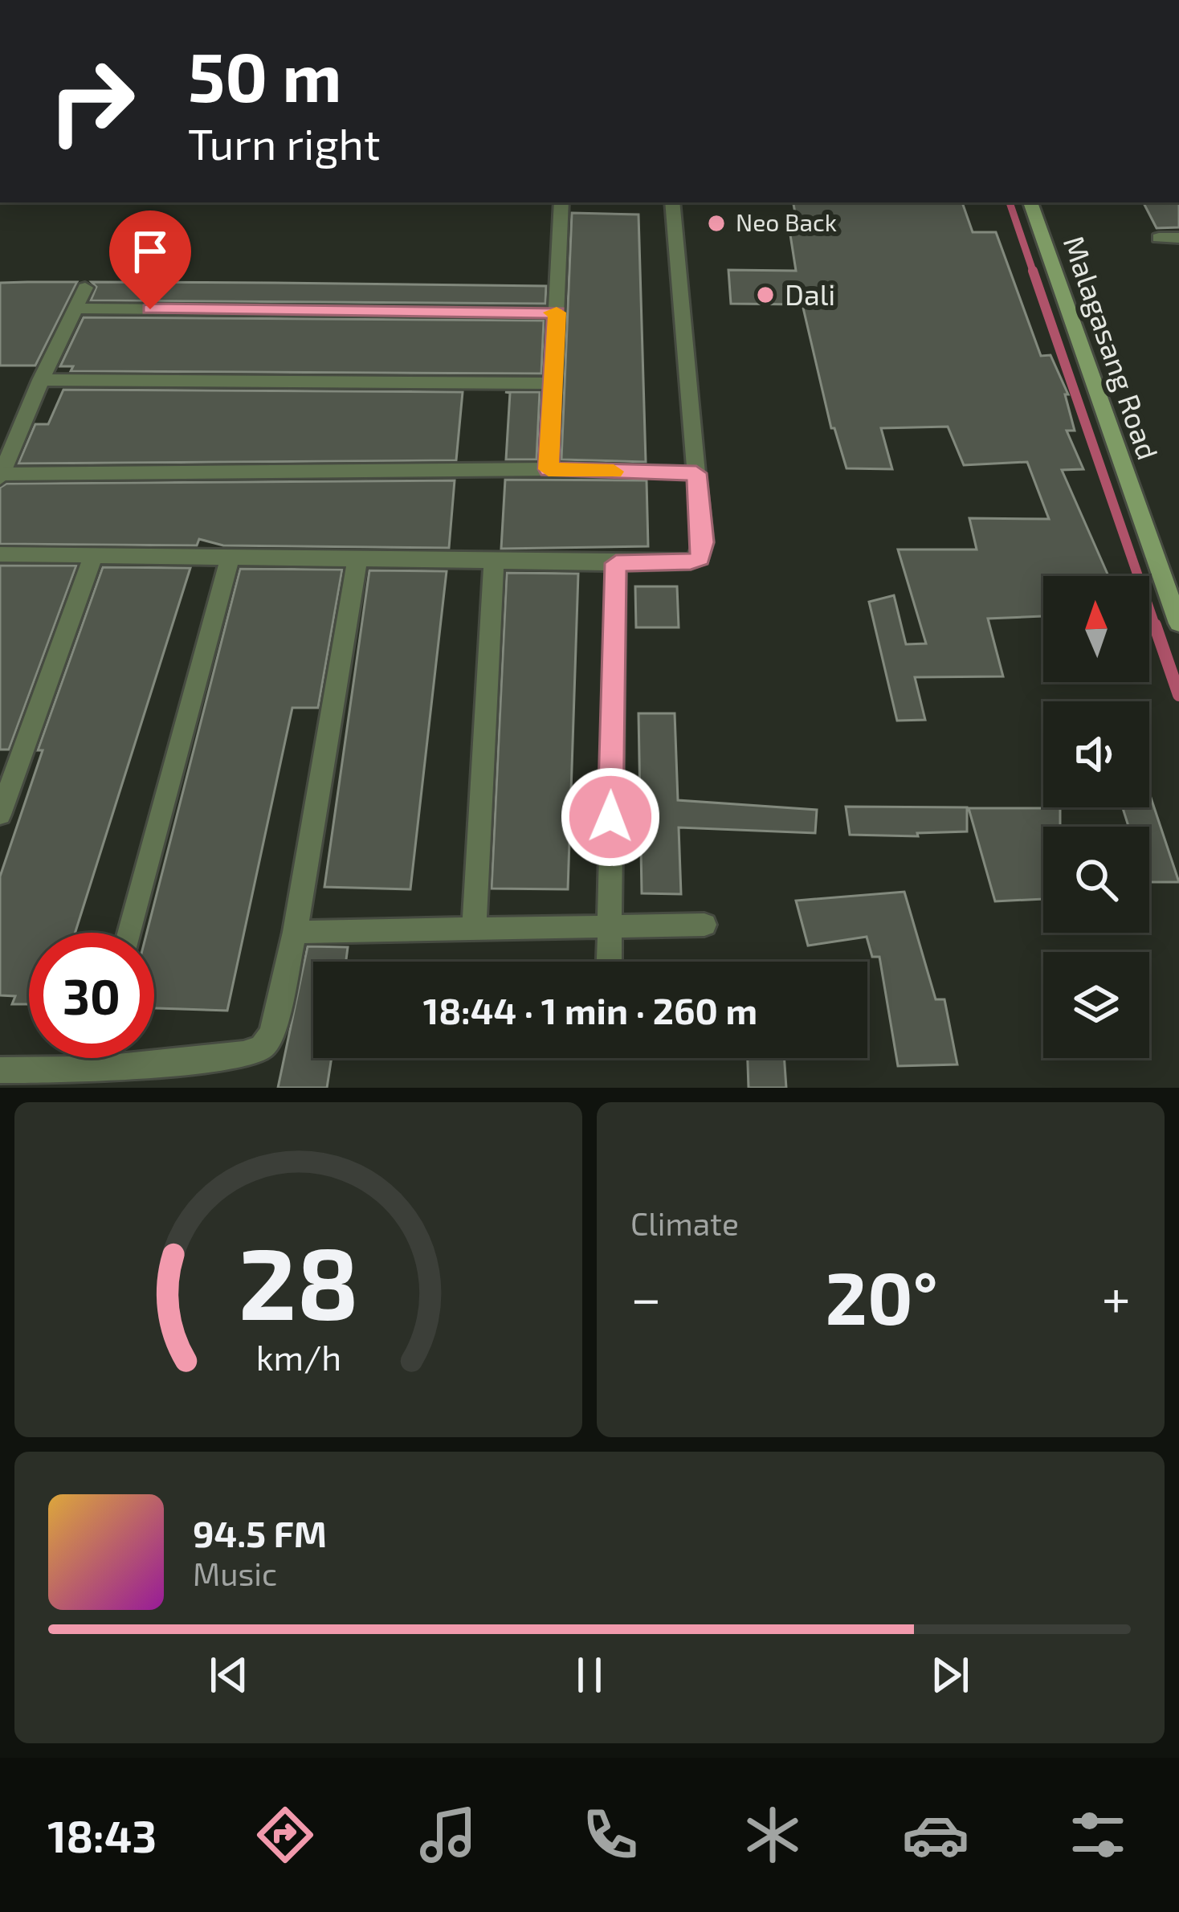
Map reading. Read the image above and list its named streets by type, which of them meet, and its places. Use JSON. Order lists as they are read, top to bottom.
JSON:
{
  "streets": {
    "main road": ["Malagasang Road"]
  },
  "places": ["Neo Back", "Dali"],
  "north": "top",
  "page": {
    "turn": ["50 m", "Turn right"],
    "limit": "30",
    "trip": "18:44 · 1 min · 260 m",
    "tile": "Climate",
    "heat": ["−", "20°", "+"],
    "song": ["94.5 FM", "Music"],
    "tabs": "18:43",
    "gauge": ["28", "km/h"]
  }
}
